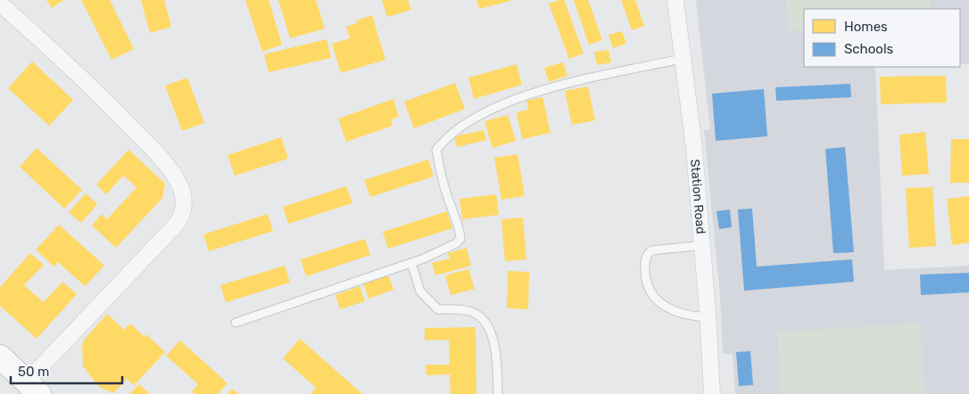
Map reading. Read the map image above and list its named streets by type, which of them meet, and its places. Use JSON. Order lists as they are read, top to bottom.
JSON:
{
  "streets": {
    "street": ["Station Road"]
  },
  "legend": ["Homes", "Schools"],
  "scale_bar": "50 m"
}
